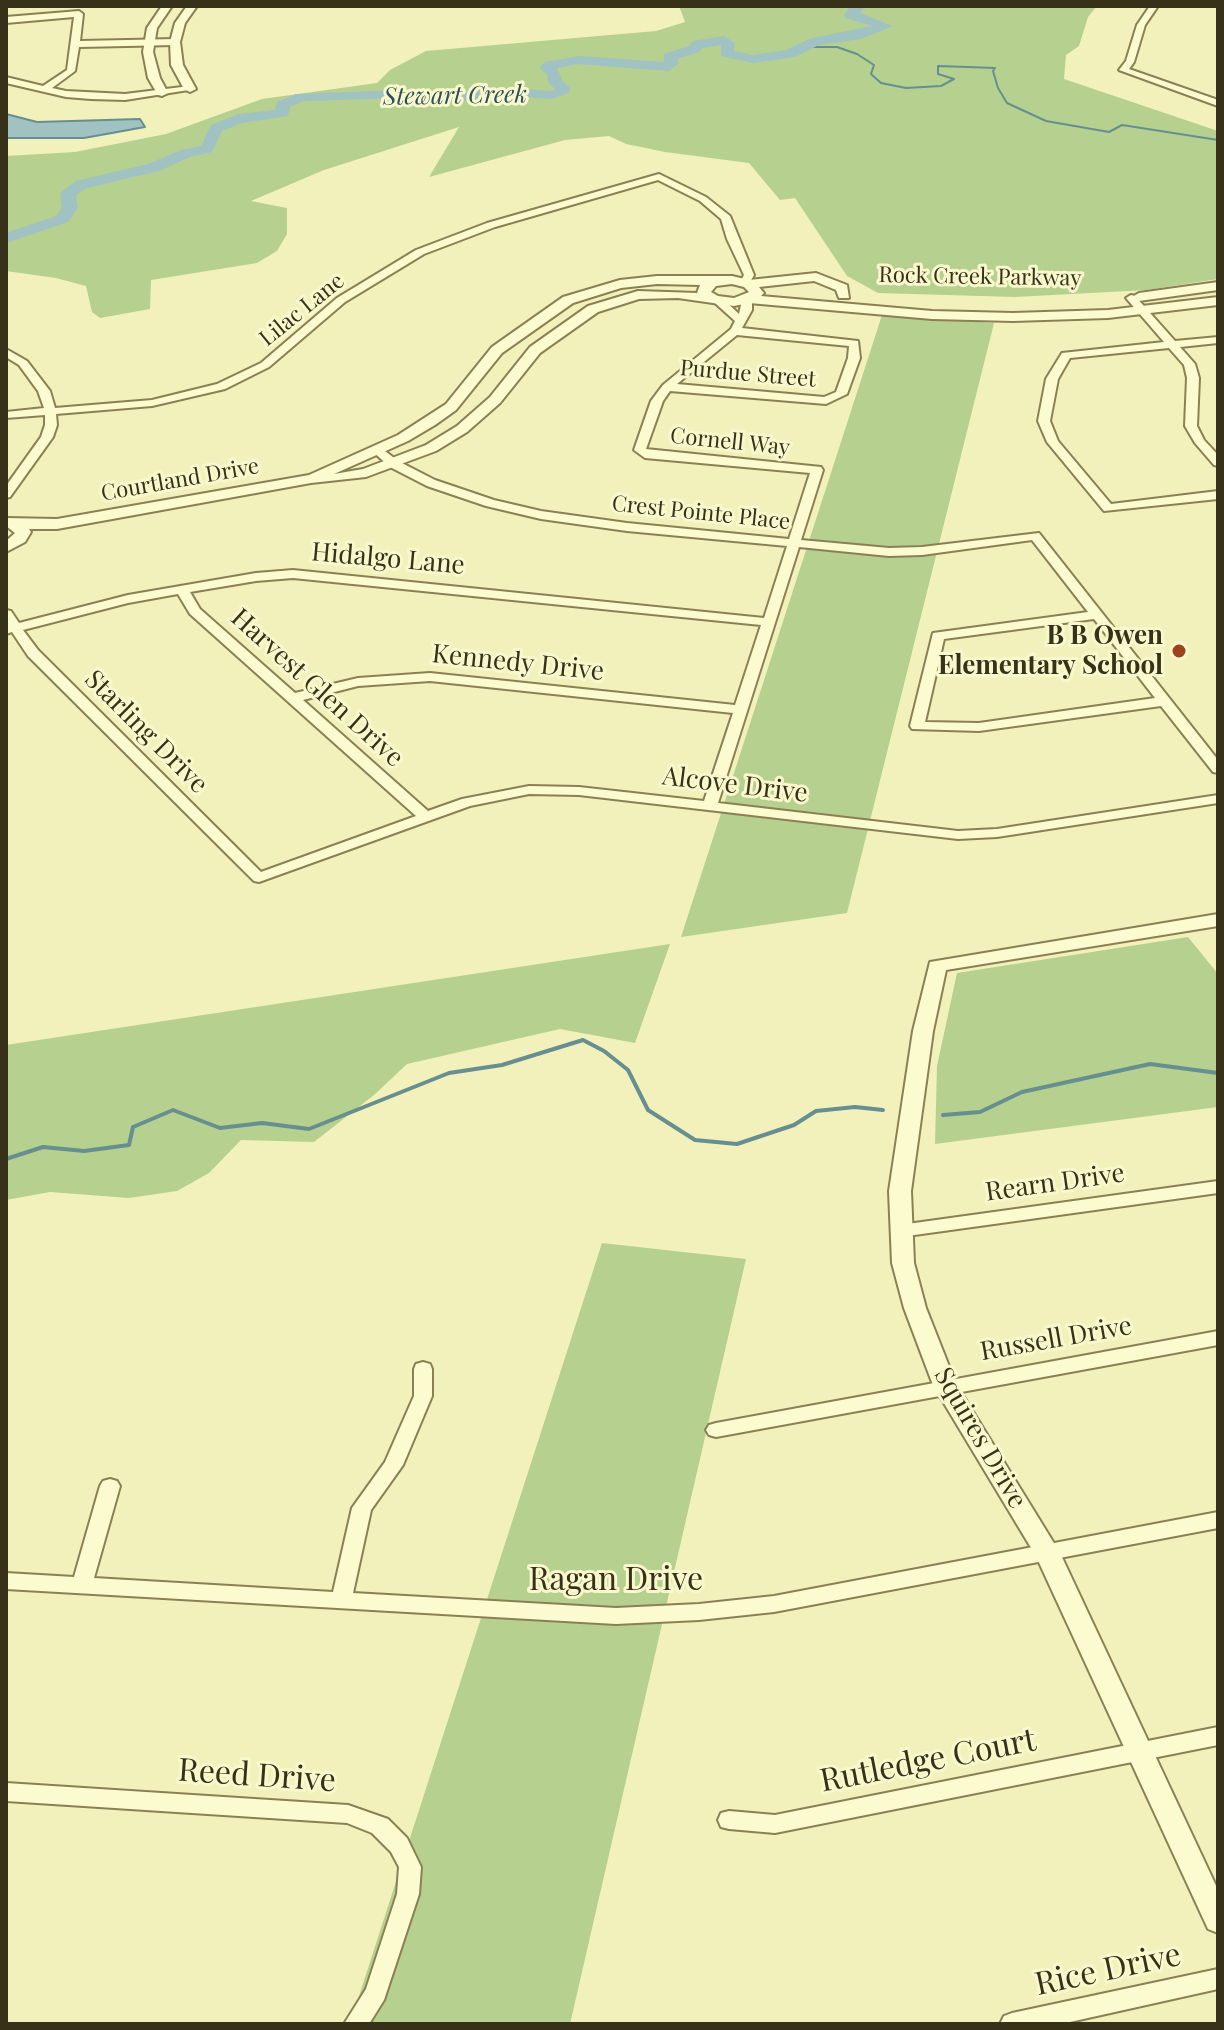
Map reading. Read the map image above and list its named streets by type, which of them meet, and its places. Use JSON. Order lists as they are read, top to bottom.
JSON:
{
  "streets": {
    "street": [
      "Rock Creek Parkway",
      "Lilac Lane",
      "Purdue Street",
      "Cornell Way",
      "Courtland Drive",
      "Crest Pointe Place",
      "Hidalgo Lane",
      "Kennedy Drive",
      "Harvest Glen Drive",
      "Starling Drive",
      "Alcove Drive",
      "Rearn Drive",
      "Russell Drive",
      "Squires Drive",
      "Ragan Drive",
      "Rutledge Court",
      "Reed Drive",
      "Rice Drive"
    ]
  },
  "crossings": [
    ["Rock Creek Parkway", "Courtland Drive"],
    ["Purdue Street", "Cornell Way"],
    ["Cornell Way", "Crest Pointe Place"],
    ["Courtland Drive", "Crest Pointe Place"],
    ["Hidalgo Lane", "Harvest Glen Drive"],
    ["Hidalgo Lane", "Starling Drive"],
    ["Kennedy Drive", "Harvest Glen Drive"],
    ["Harvest Glen Drive", "Alcove Drive"],
    ["Starling Drive", "Alcove Drive"],
    ["Rearn Drive", "Squires Drive"],
    ["Russell Drive", "Squires Drive"],
    ["Squires Drive", "Ragan Drive"],
    ["Squires Drive", "Rutledge Court"]
  ],
  "water": ["Stewart Creek"],
  "places": ["B B Owen Elementary School"]
}
